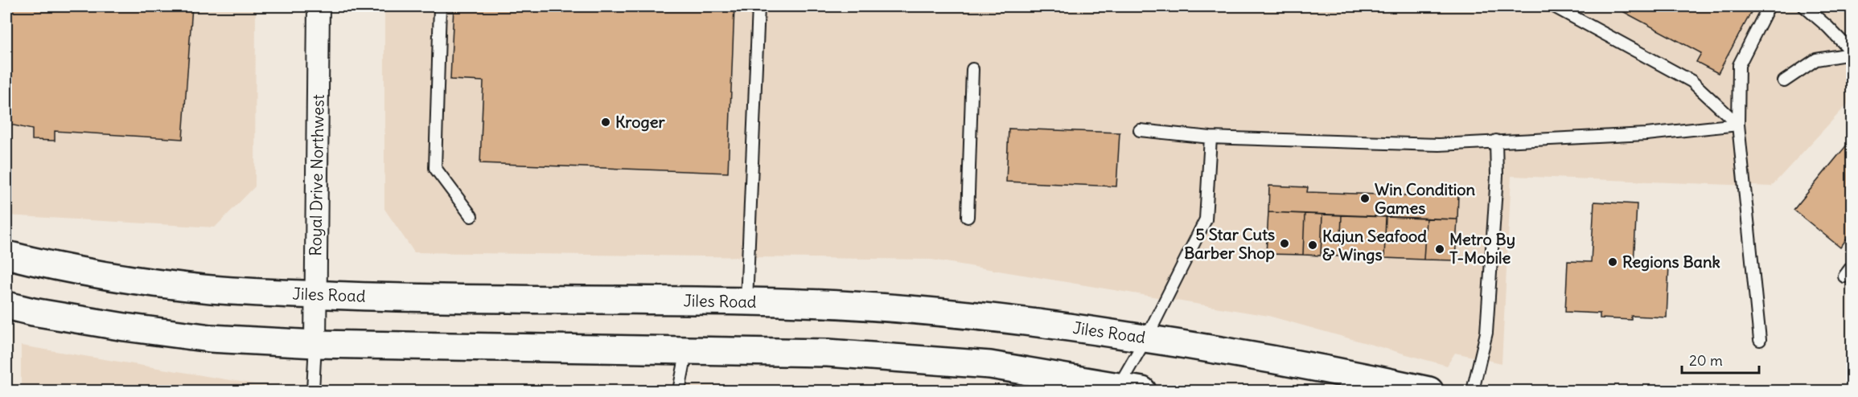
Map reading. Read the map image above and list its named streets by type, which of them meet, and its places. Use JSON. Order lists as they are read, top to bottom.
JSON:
{
  "streets": {
    "street": ["Royal Drive Northwest", "Jiles Road"]
  },
  "crossings": [
    ["Royal Drive Northwest", "Jiles Road"]
  ],
  "places": [
    "Kroger",
    "Win Condition Games",
    "5 Star Cuts Barber Shop",
    "Kajun Seafood & Wings",
    "Metro By T-Mobile",
    "Regions Bank"
  ],
  "scale_bar": "20 m"
}
